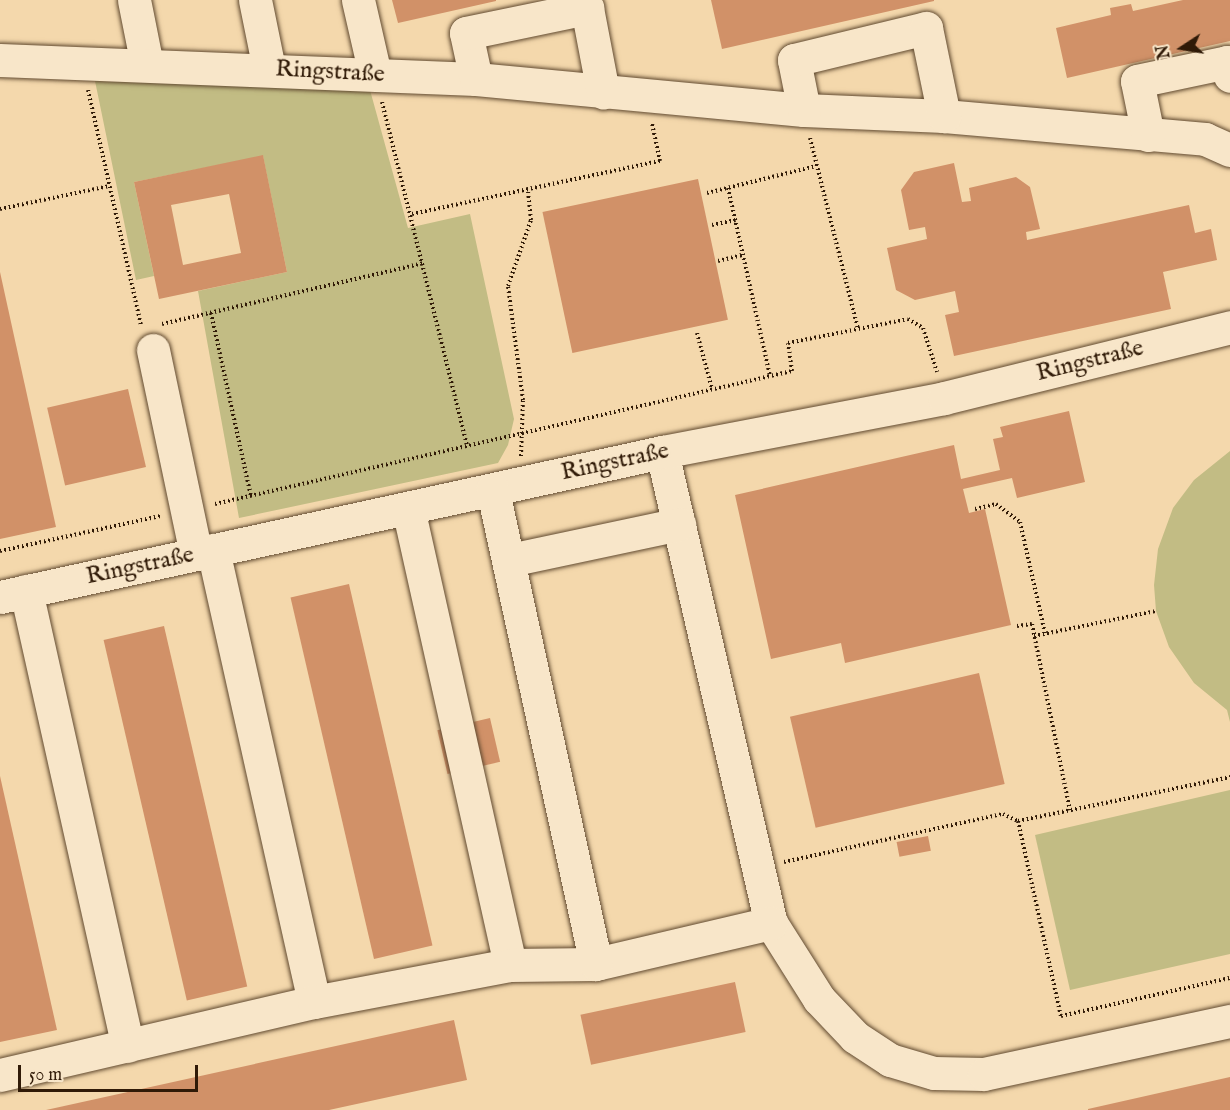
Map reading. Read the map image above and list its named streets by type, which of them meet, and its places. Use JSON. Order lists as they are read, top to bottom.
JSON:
{
  "streets": {
    "lane": ["Ringstraße"]
  },
  "scale_bar": "50 m",
  "north": "left"
}
